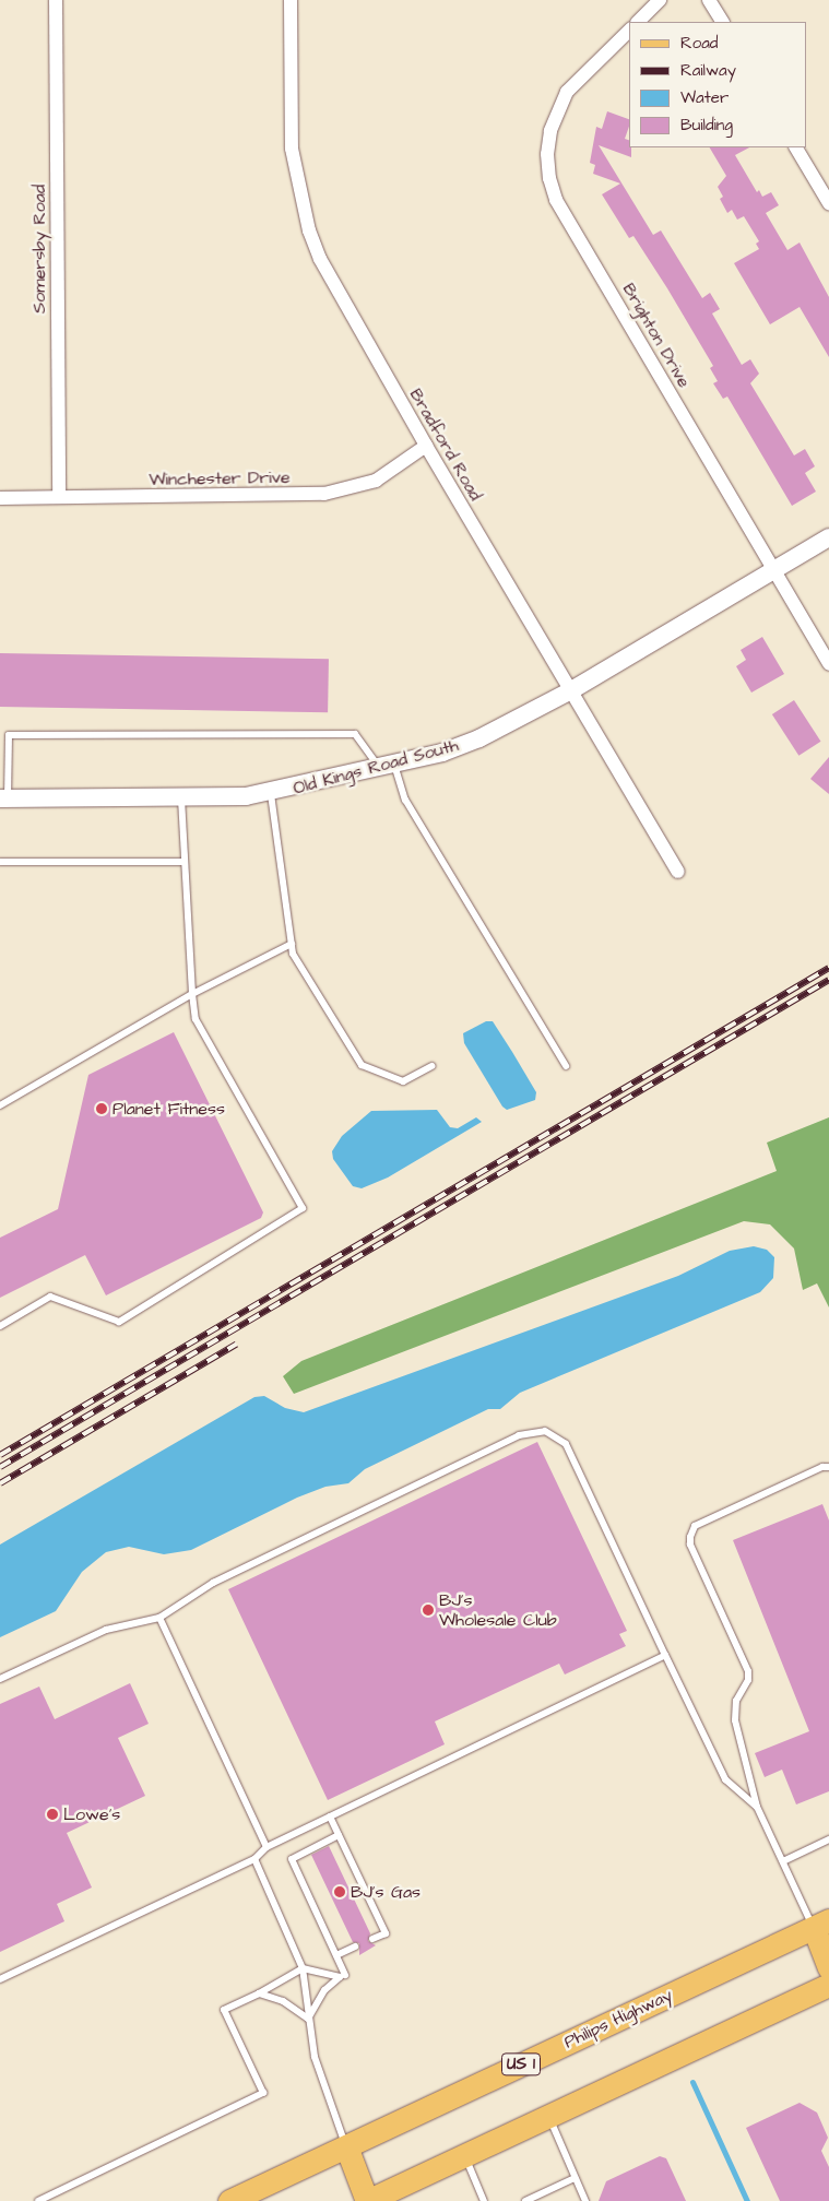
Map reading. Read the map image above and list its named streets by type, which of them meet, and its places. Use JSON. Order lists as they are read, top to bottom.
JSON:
{
  "streets": {
    "main road": ["Philips Highway", "US 1"],
    "street": [
      "Somersby Road",
      "Brighton Drive",
      "Bradford Road",
      "Winchester Drive",
      "Old Kings Road South"
    ]
  },
  "crossings": [
    ["Somersby Road", "Winchester Drive"],
    ["Brighton Drive", "Old Kings Road South"],
    ["Bradford Road", "Winchester Drive"],
    ["Bradford Road", "Old Kings Road South"]
  ],
  "places": [
    "Planet Fitness",
    "BJ's Wholesale Club",
    "Lowe's",
    "BJ's Gas"
  ],
  "legend": [
    "Road",
    "Railway",
    "Water",
    "Building"
  ]
}
